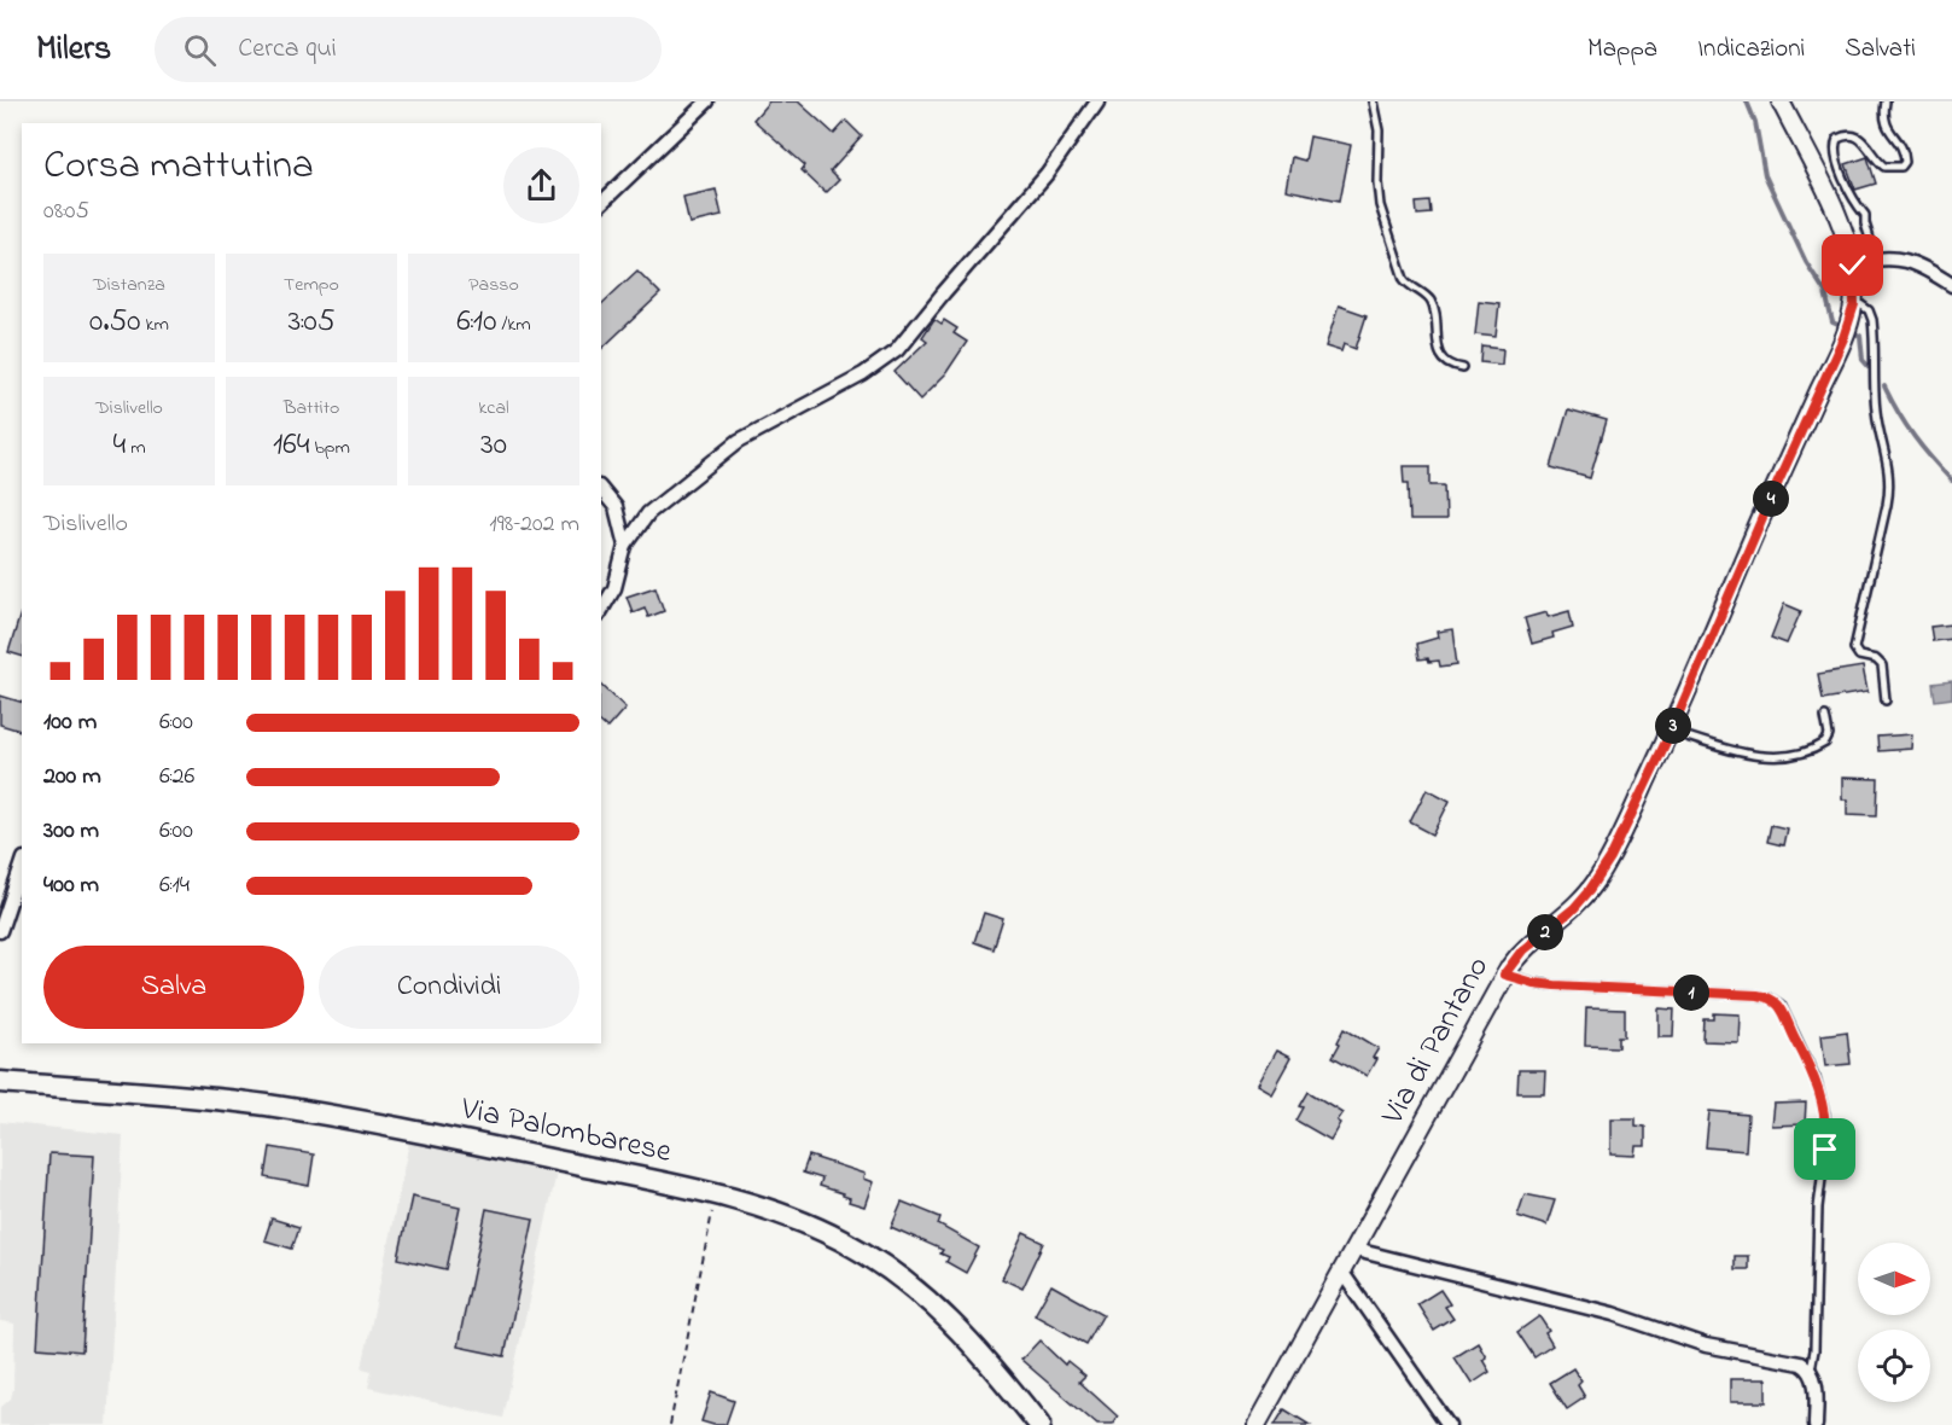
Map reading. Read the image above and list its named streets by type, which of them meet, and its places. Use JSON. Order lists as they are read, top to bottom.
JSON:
{
  "streets": {
    "main road": ["Via Palombarese"],
    "street": ["Via di Pantano"]
  },
  "north": "right",
  "page": {
    "header": "Milers",
    "search": "Cerca qui",
    "nav": ["Mappa", "Indicazioni", "Salvati"],
    "heading": ["Corsa mattutina", "08:05"],
    "stats": [
      ["Distanza", "0.50 km"],
      ["Tempo", "3:05"],
      ["Passo", "6:10 /km"],
      ["Dislivello", "4 m"],
      ["Battito", "164 bpm"],
      ["kcal", "30"]
    ],
    "pins": [
      "4",
      "3",
      "2",
      "1"
    ],
    "chart": ["Dislivello", "198–202 m"],
    "list": [
      {
        "name": "100 m",
        "note": "6:00"
      },
      {
        "name": "200 m",
        "note": "6:26"
      },
      {
        "name": "300 m",
        "note": "6:00"
      },
      {
        "name": "400 m",
        "note": "6:14"
      }
    ],
    "buttons": ["Salva", "Condividi"]
  }
}
